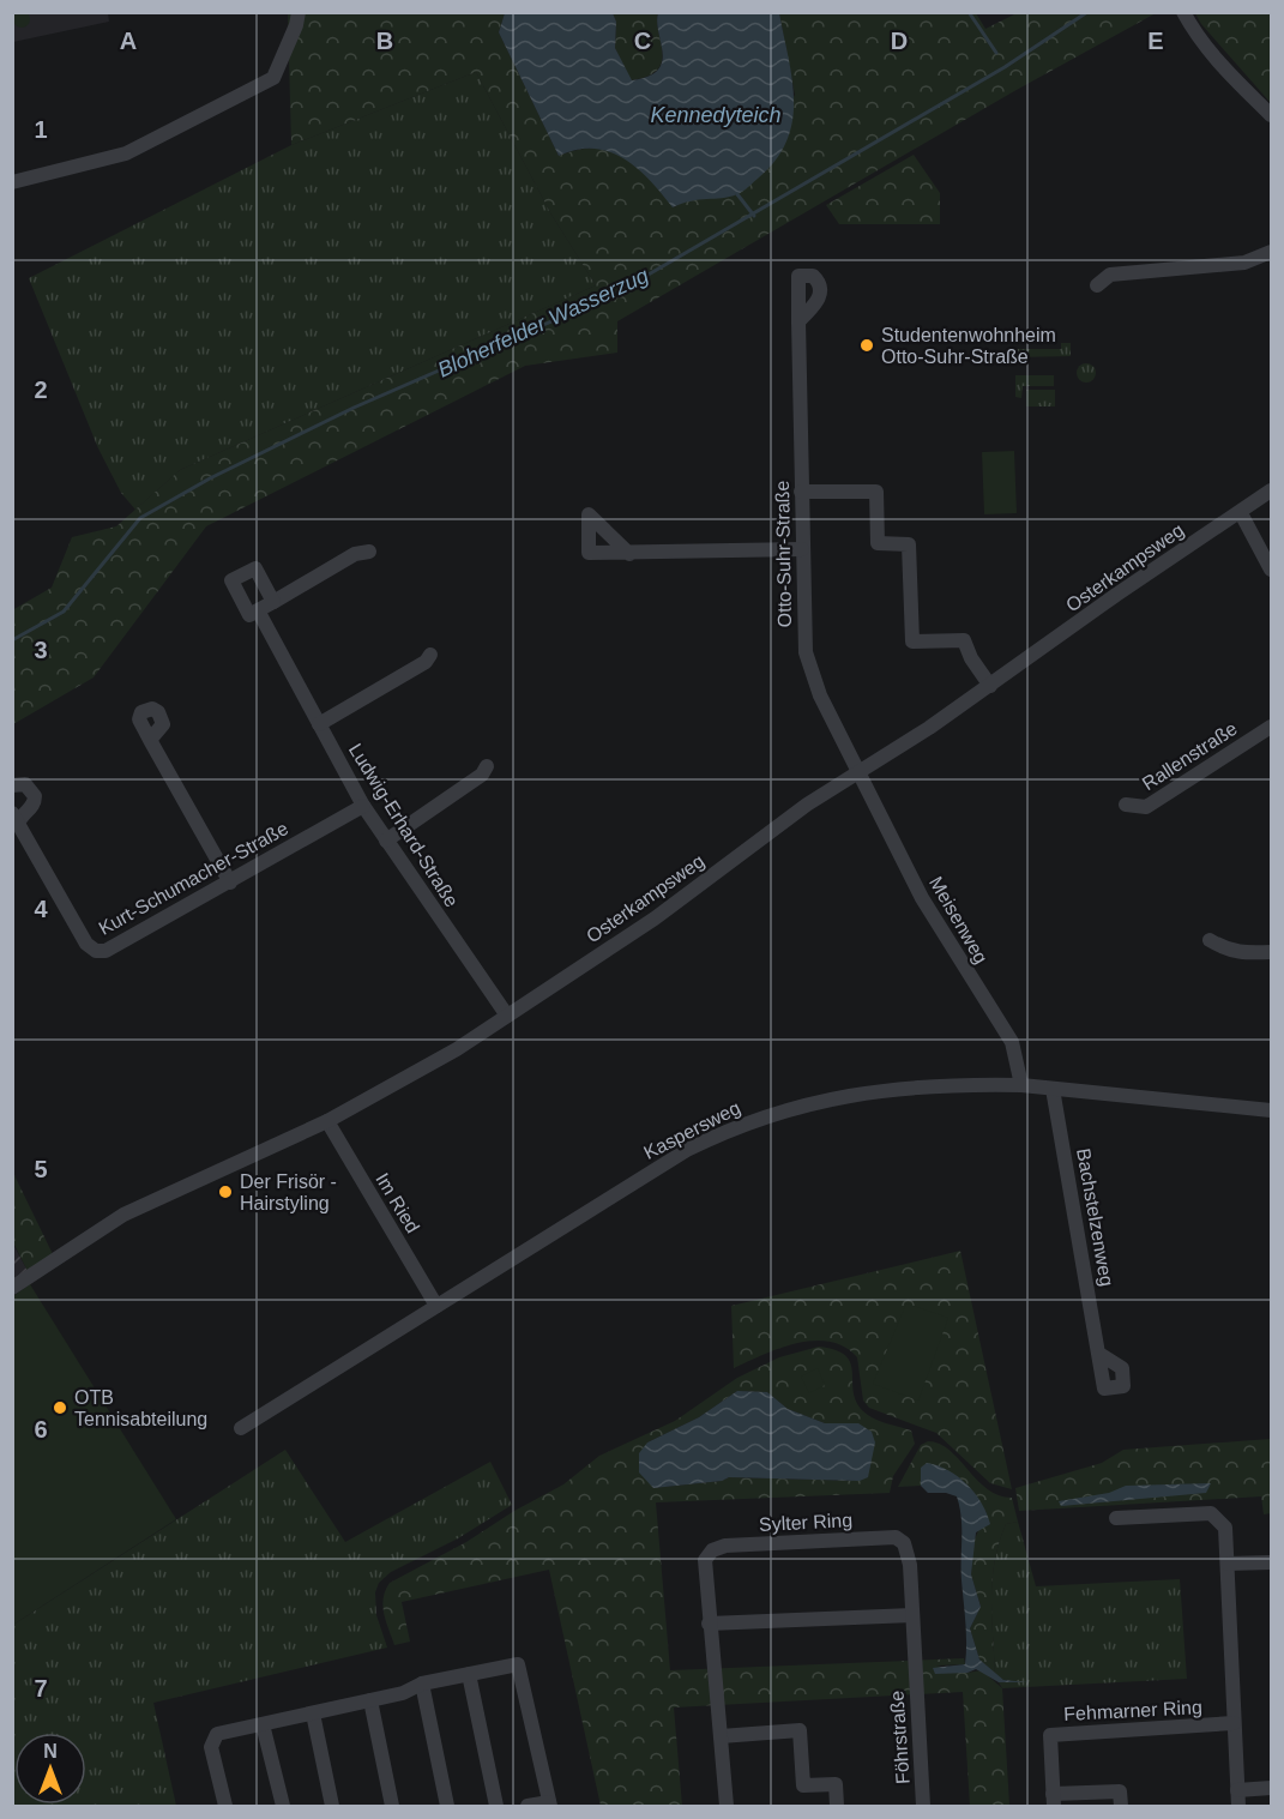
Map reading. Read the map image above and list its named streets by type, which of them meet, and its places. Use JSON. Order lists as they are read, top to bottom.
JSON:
{
  "streets": {
    "street": [
      "Otto-Suhr-Straße",
      "Osterkampsweg",
      "Rallenstraße",
      "Ludwig-Erhard-Straße",
      "Kurt-Schumacher-Straße",
      "Meisenweg",
      "Kaspersweg",
      "Im Ried",
      "Bachstelzenweg",
      "Sylter Ring",
      "Fehmarner Ring",
      "Föhrstraße"
    ]
  },
  "crossings": [
    ["Otto-Suhr-Straße", "Osterkampsweg"],
    ["Otto-Suhr-Straße", "Meisenweg"],
    ["Osterkampsweg", "Ludwig-Erhard-Straße"],
    ["Osterkampsweg", "Meisenweg"],
    ["Osterkampsweg", "Im Ried"],
    ["Ludwig-Erhard-Straße", "Kurt-Schumacher-Straße"],
    ["Meisenweg", "Kaspersweg"],
    ["Kaspersweg", "Im Ried"],
    ["Kaspersweg", "Bachstelzenweg"],
    ["Sylter Ring", "Föhrstraße"]
  ],
  "water": ["Kennedyteich", "Bloherfelder Wasserzug"],
  "places": ["Studentenwohnheim Otto-Suhr-Straße", "Der Frisör - Hairstyling", "OTB Tennisabteilung"],
  "north": "top",
  "grid": {
    "columns": [
      "A",
      "B",
      "C",
      "D",
      "E"
    ],
    "rows": [
      "1",
      "2",
      "3",
      "4",
      "5",
      "6",
      "7"
    ]
  }
}
